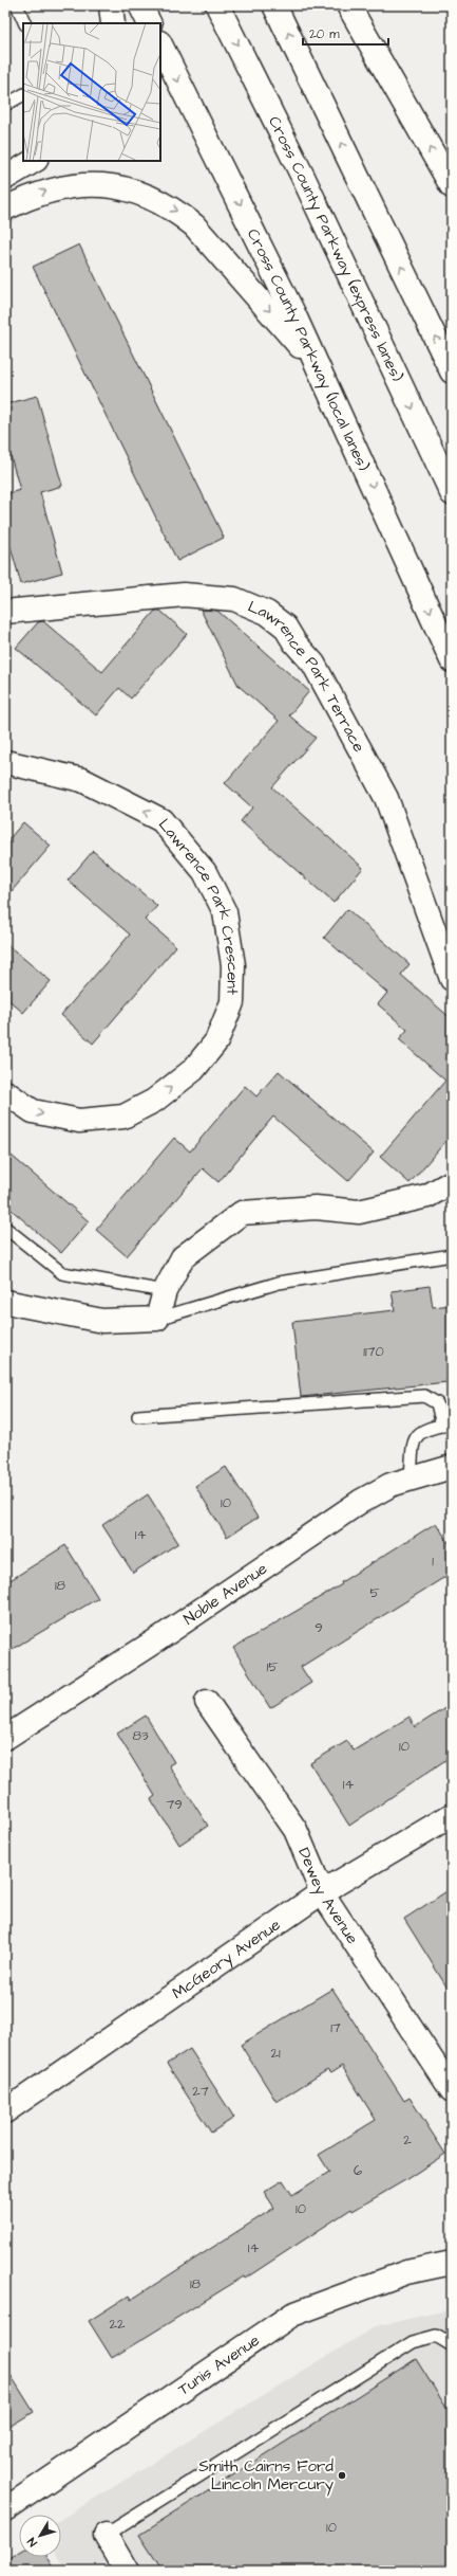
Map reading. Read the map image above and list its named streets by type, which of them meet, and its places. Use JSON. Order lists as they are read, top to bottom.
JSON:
{
  "streets": {
    "main road": [
      "Cross County Parkway (express lanes)",
      "Cross County Parkway (local lanes)",
      "Lawrence Park Terrace",
      "Lawrence Park Crescent",
      "Noble Avenue",
      "Dewey Avenue",
      "McGeory Avenue",
      "Tunis Avenue"
    ]
  },
  "crossings": [
    ["Dewey Avenue", "McGeory Avenue"]
  ],
  "places": ["Smith Cairns Ford Lincoln Mercury"],
  "house_numbers": [
    "1170",
    "10",
    "14",
    "1",
    "18",
    "5",
    "9",
    "15",
    "83",
    "10",
    "14",
    "79",
    "17",
    "21",
    "27",
    "2",
    "6",
    "10",
    "14",
    "18",
    "22",
    "10"
  ],
  "scale_bar": "20 m",
  "north": "bottom left"
}
